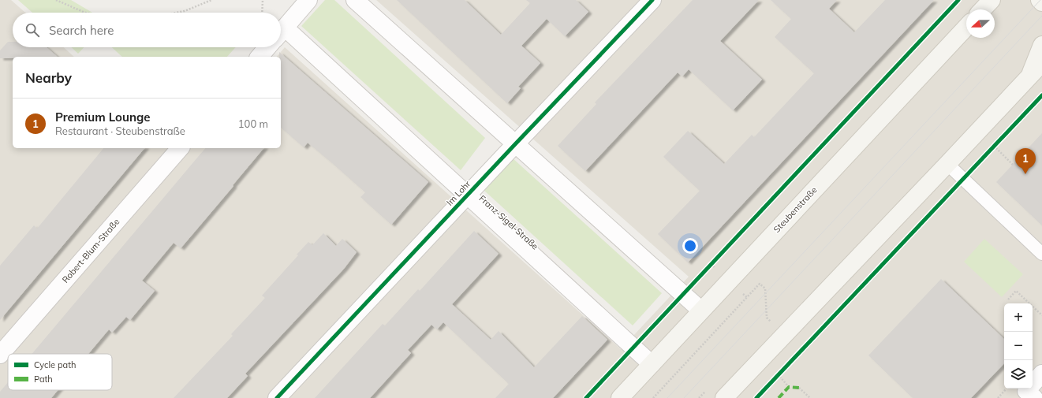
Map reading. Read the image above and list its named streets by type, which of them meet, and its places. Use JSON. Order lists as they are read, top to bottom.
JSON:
{
  "streets": {
    "street": [
      "Im Lohr",
      "Steubenstraße",
      "Franz-Sigel-Straße",
      "Robert-Blum-Straße"
    ]
  },
  "crossings": [
    ["Im Lohr", "Franz-Sigel-Straße"],
    ["Steubenstraße", "Franz-Sigel-Straße"]
  ],
  "legend": ["Cycle path", "Path"],
  "north": "left",
  "page": {
    "search": "Search here",
    "heading": "Nearby",
    "list": [
      {
        "mark": "1",
        "name": "Premium Lounge",
        "note": "Restaurant · Steubenstraße",
        "value": "100 m"
      }
    ],
    "pins": "1",
    "map_buttons": ["+", "−"]
  }
}
